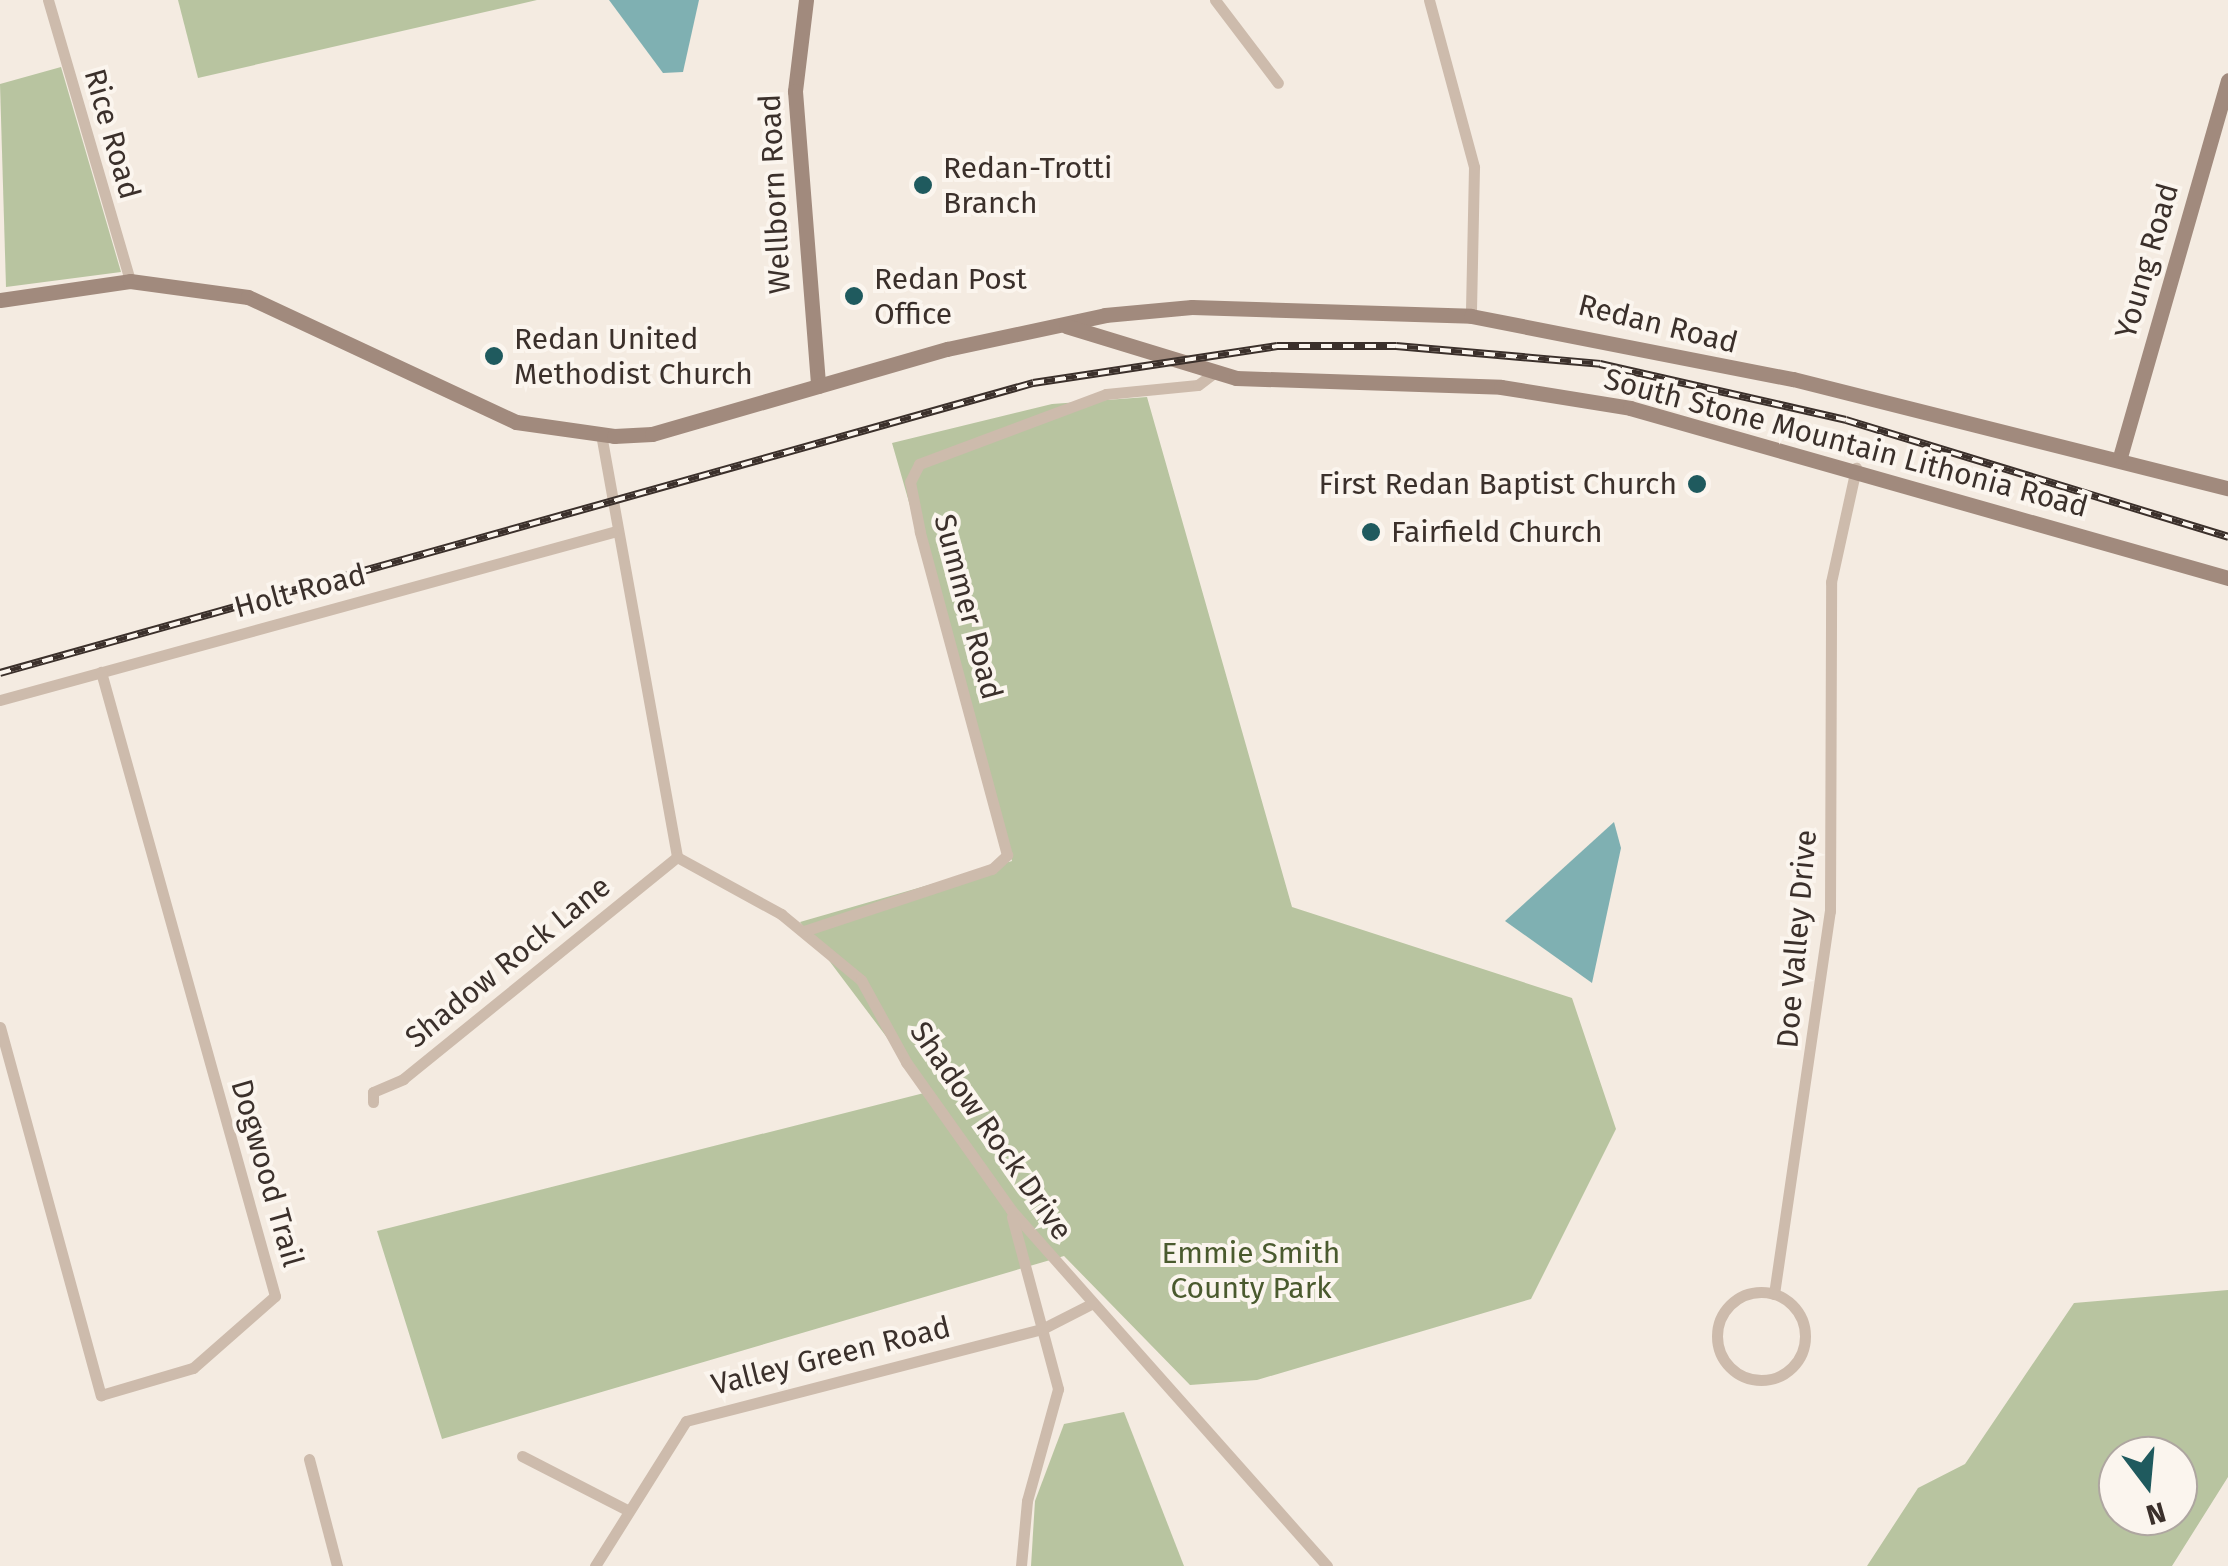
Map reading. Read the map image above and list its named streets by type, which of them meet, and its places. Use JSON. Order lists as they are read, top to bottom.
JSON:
{
  "streets": {
    "main road": [
      "Wellborn Road",
      "Young Road",
      "Redan Road",
      "South Stone Mountain Lithonia Road"
    ],
    "street": [
      "Rice Road",
      "Holt Road",
      "Summer Road",
      "Doe Valley Drive",
      "Shadow Rock Lane",
      "Shadow Rock Drive",
      "Dogwood Trail",
      "Valley Green Road"
    ]
  },
  "crossings": [
    ["Young Road", "Redan Road"],
    ["Redan Road", "South Stone Mountain Lithonia Road"],
    ["South Stone Mountain Lithonia Road", "Summer Road"],
    ["South Stone Mountain Lithonia Road", "Doe Valley Drive"],
    ["Holt Road", "Dogwood Trail"],
    ["Summer Road", "Shadow Rock Drive"],
    ["Shadow Rock Lane", "Shadow Rock Drive"],
    ["Shadow Rock Drive", "Valley Green Road"]
  ],
  "parks": ["Emmie Smith County Park"],
  "places": [
    "Redan-Trotti Branch",
    "Redan Post Office",
    "Redan United Methodist Church",
    "First Redan Baptist Church",
    "Fairfield Church"
  ],
  "north": "bottom"
}
